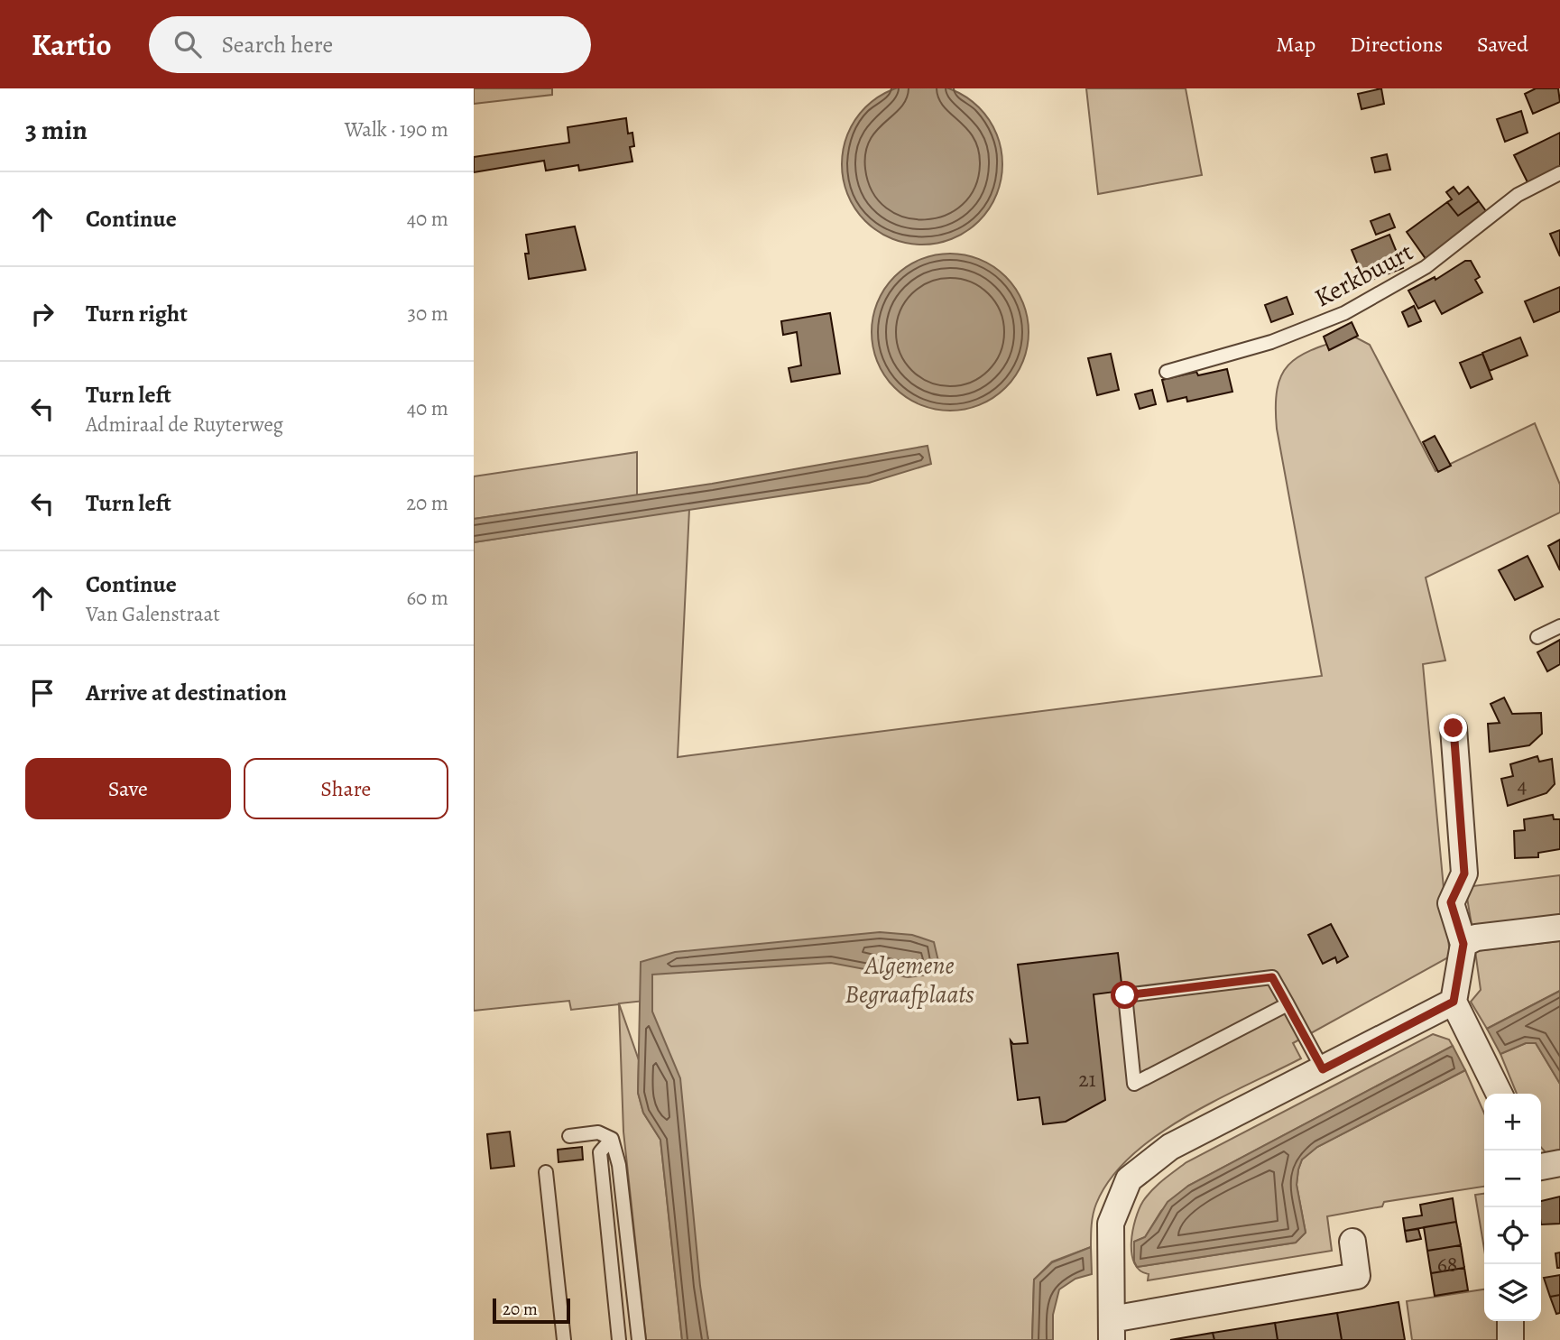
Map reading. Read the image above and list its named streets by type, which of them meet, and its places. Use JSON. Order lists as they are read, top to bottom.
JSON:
{
  "streets": {
    "lane": ["Kerkbuurt"]
  },
  "parks": ["Algemene Begraafplaats"],
  "house_numbers": ["4", "21", "68"],
  "scale_bar": "20 m",
  "page": {
    "header": "Kartio",
    "search": "Search here",
    "nav": ["Map", "Directions", "Saved"],
    "heading": ["3 min", "Walk · 190 m"],
    "list": [
      ["Continue", "40 m"],
      ["Turn right", "30 m"],
      ["Turn left", "Admiraal de Ruyterweg", "40 m"],
      ["Turn left", "20 m"],
      ["Continue", "Van Galenstraat", "60 m"],
      "Arrive at destination"
    ],
    "buttons": ["Save", "Share"],
    "map_buttons": ["+", "−"],
    "scale": "20 m"
  }
}
